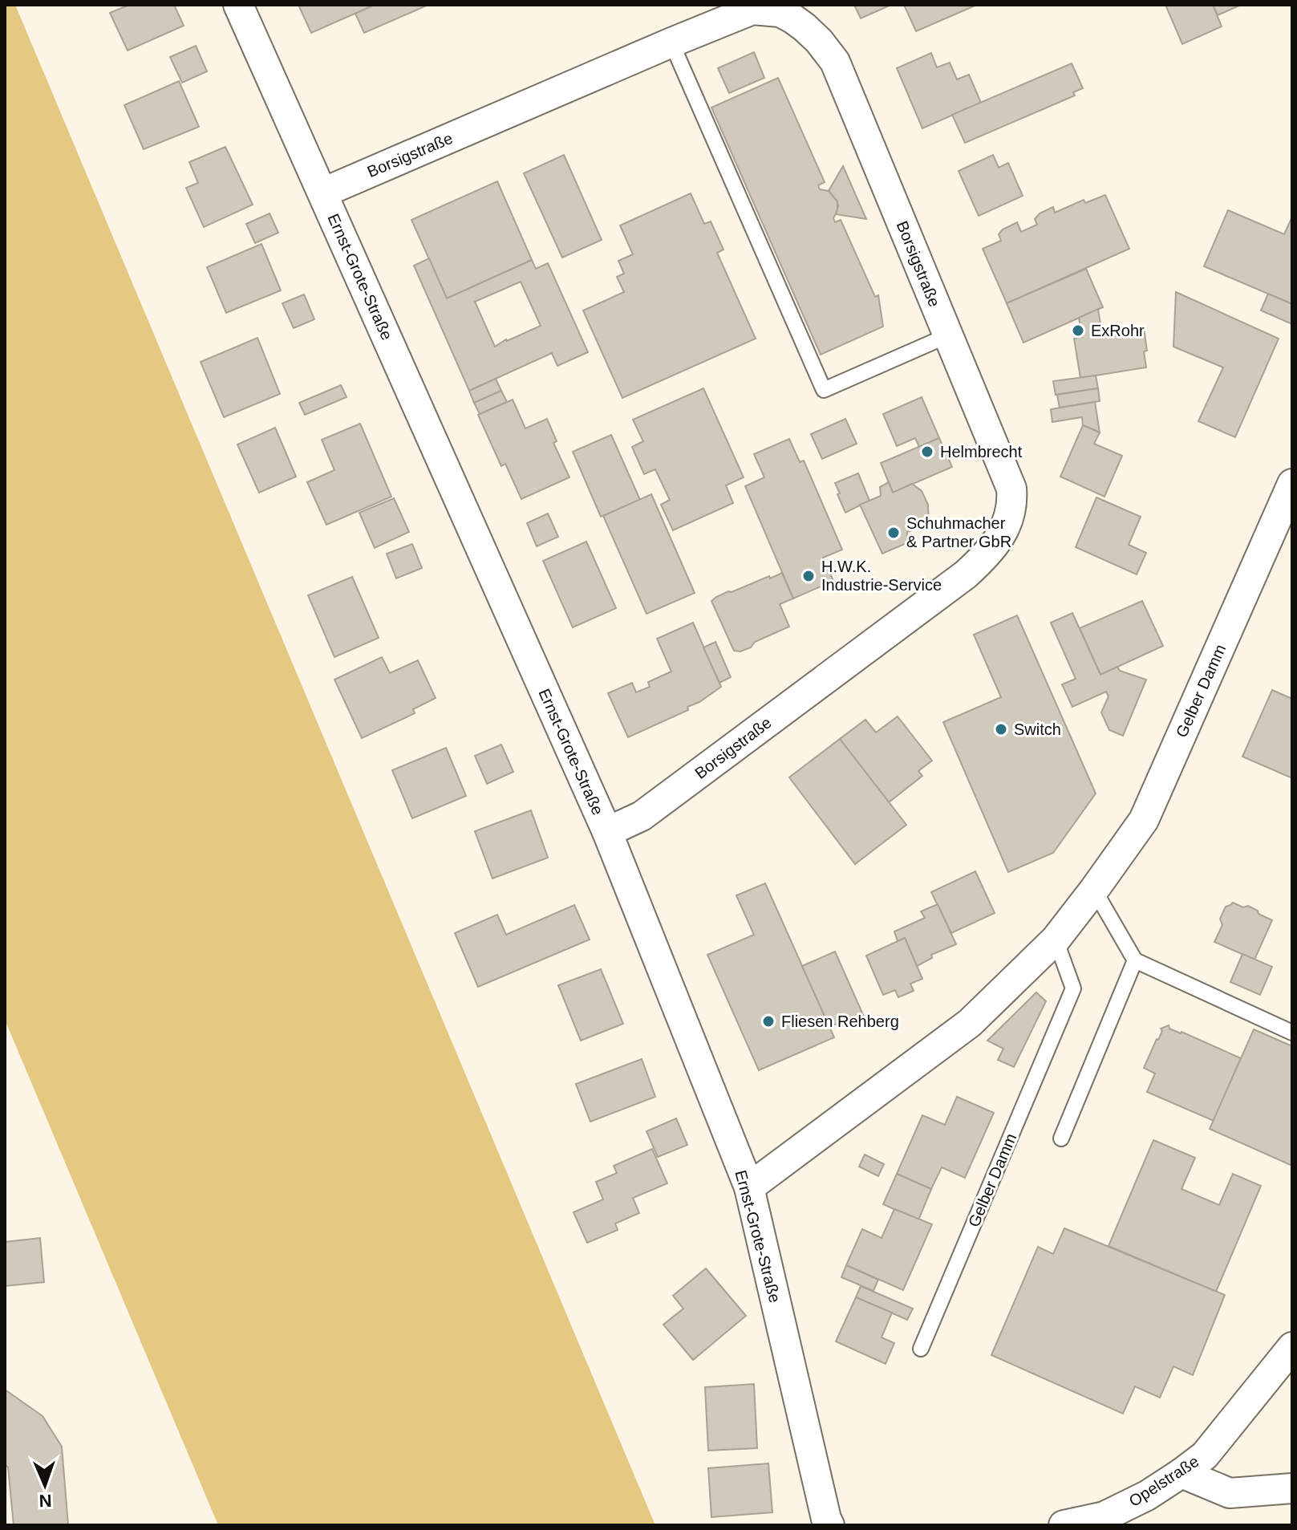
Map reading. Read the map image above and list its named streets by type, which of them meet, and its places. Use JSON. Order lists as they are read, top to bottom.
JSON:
{
  "streets": {
    "street": [
      "Borsigstraße",
      "Ernst-Grote-Straße",
      "Gelber Damm",
      "Opelstraße"
    ]
  },
  "crossings": [
    ["Borsigstraße", "Ernst-Grote-Straße"],
    ["Ernst-Grote-Straße", "Gelber Damm"]
  ],
  "places": [
    "ExRohr",
    "Helmbrecht",
    "Schuhmacher & Partner GbR",
    "H.W.K. Industrie-Service",
    "Switch",
    "Fliesen Rehberg"
  ],
  "north": "bottom"
}
